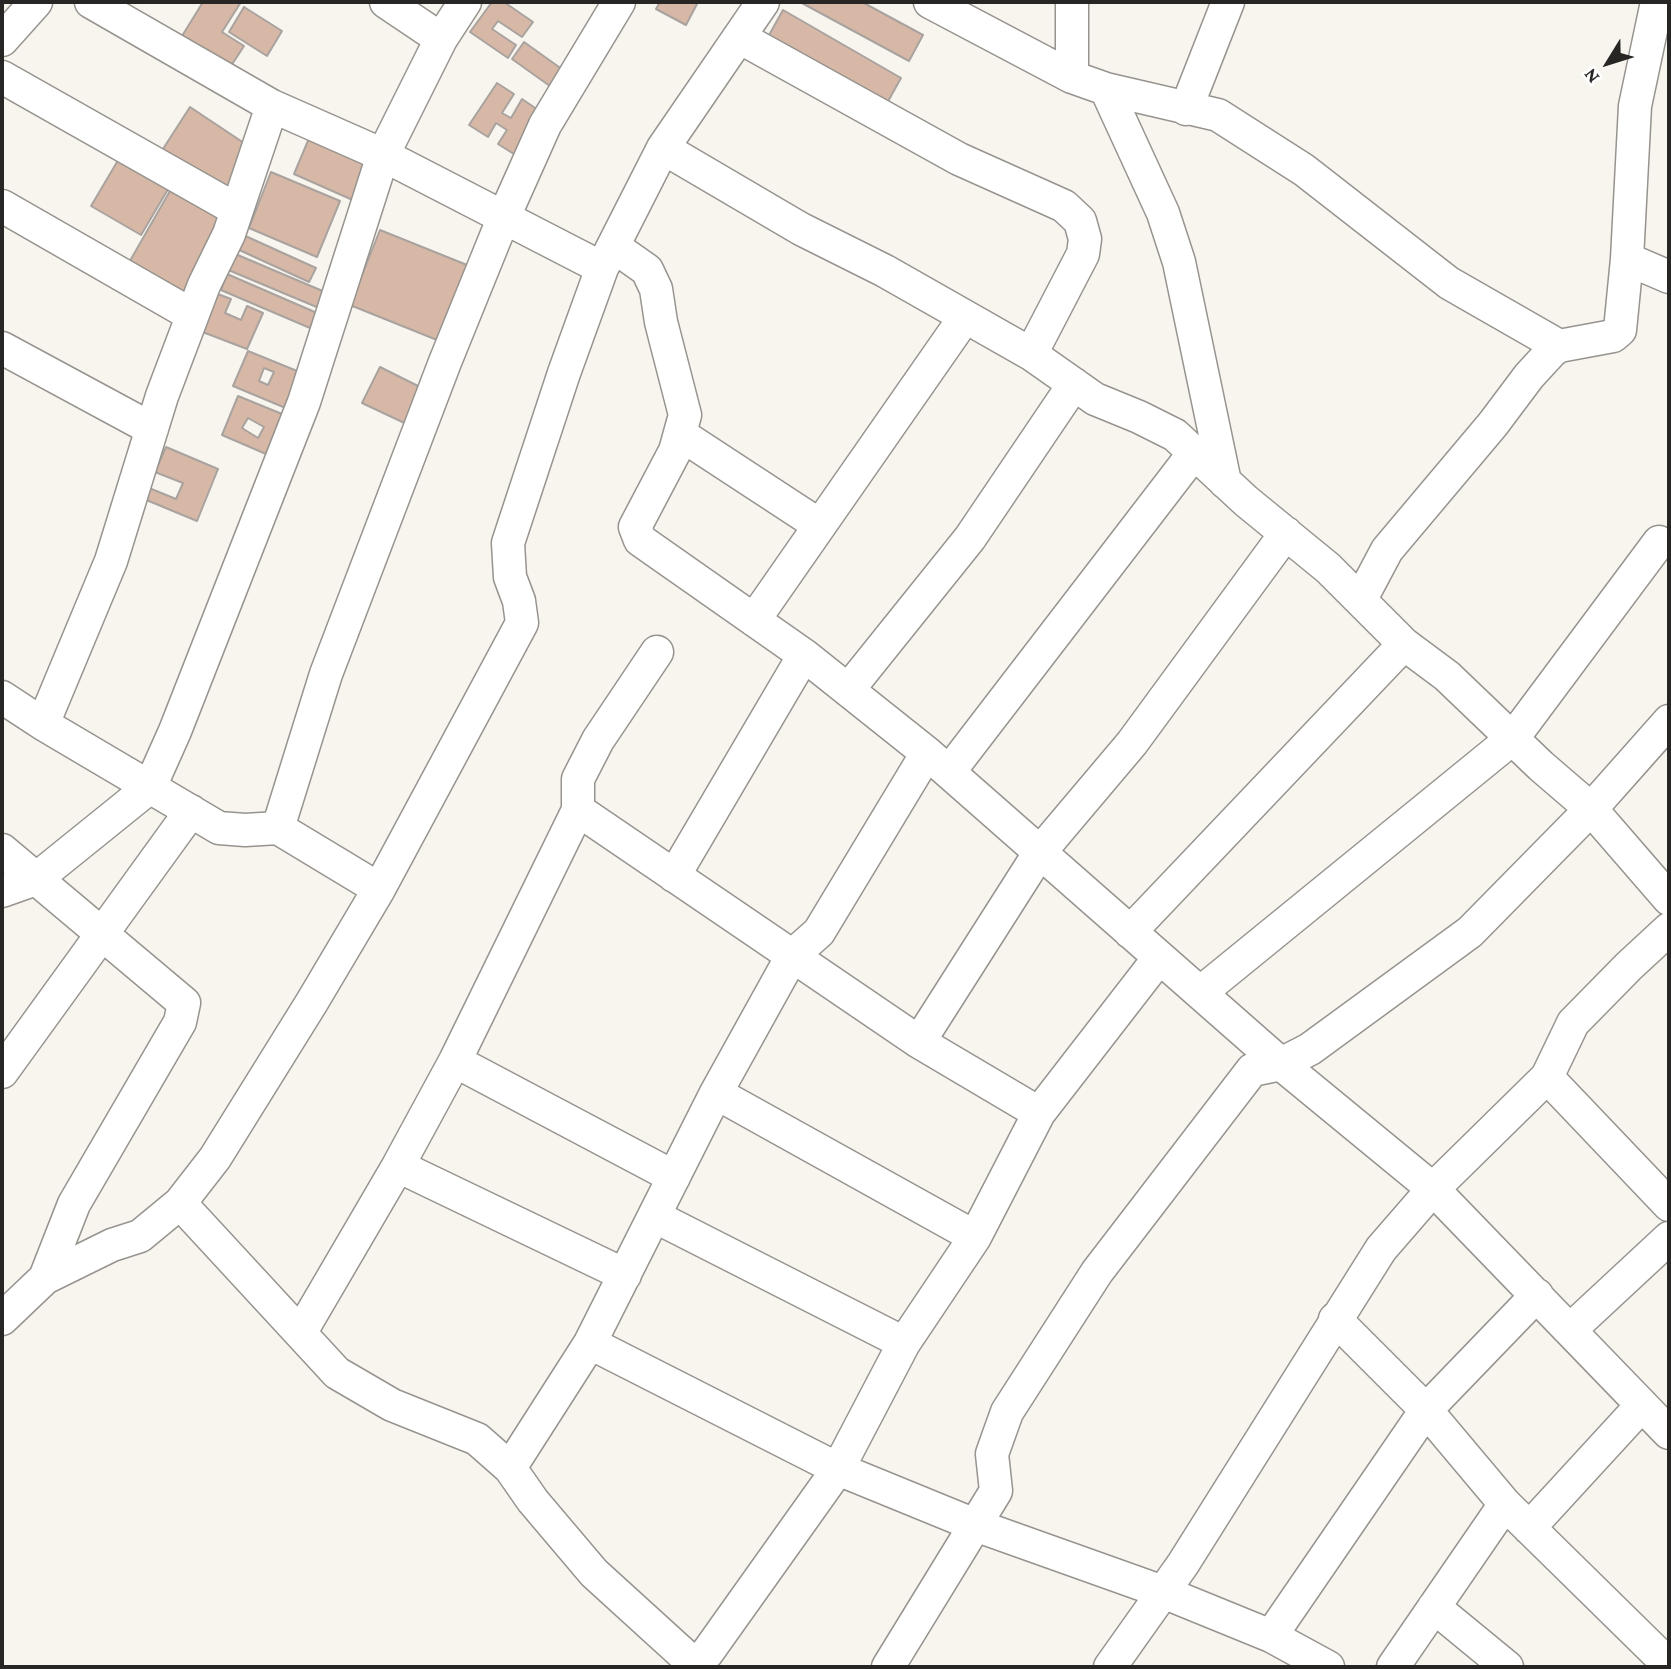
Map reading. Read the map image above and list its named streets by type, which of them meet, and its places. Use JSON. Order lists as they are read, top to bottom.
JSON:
{
  "north": "bottom left"
}
